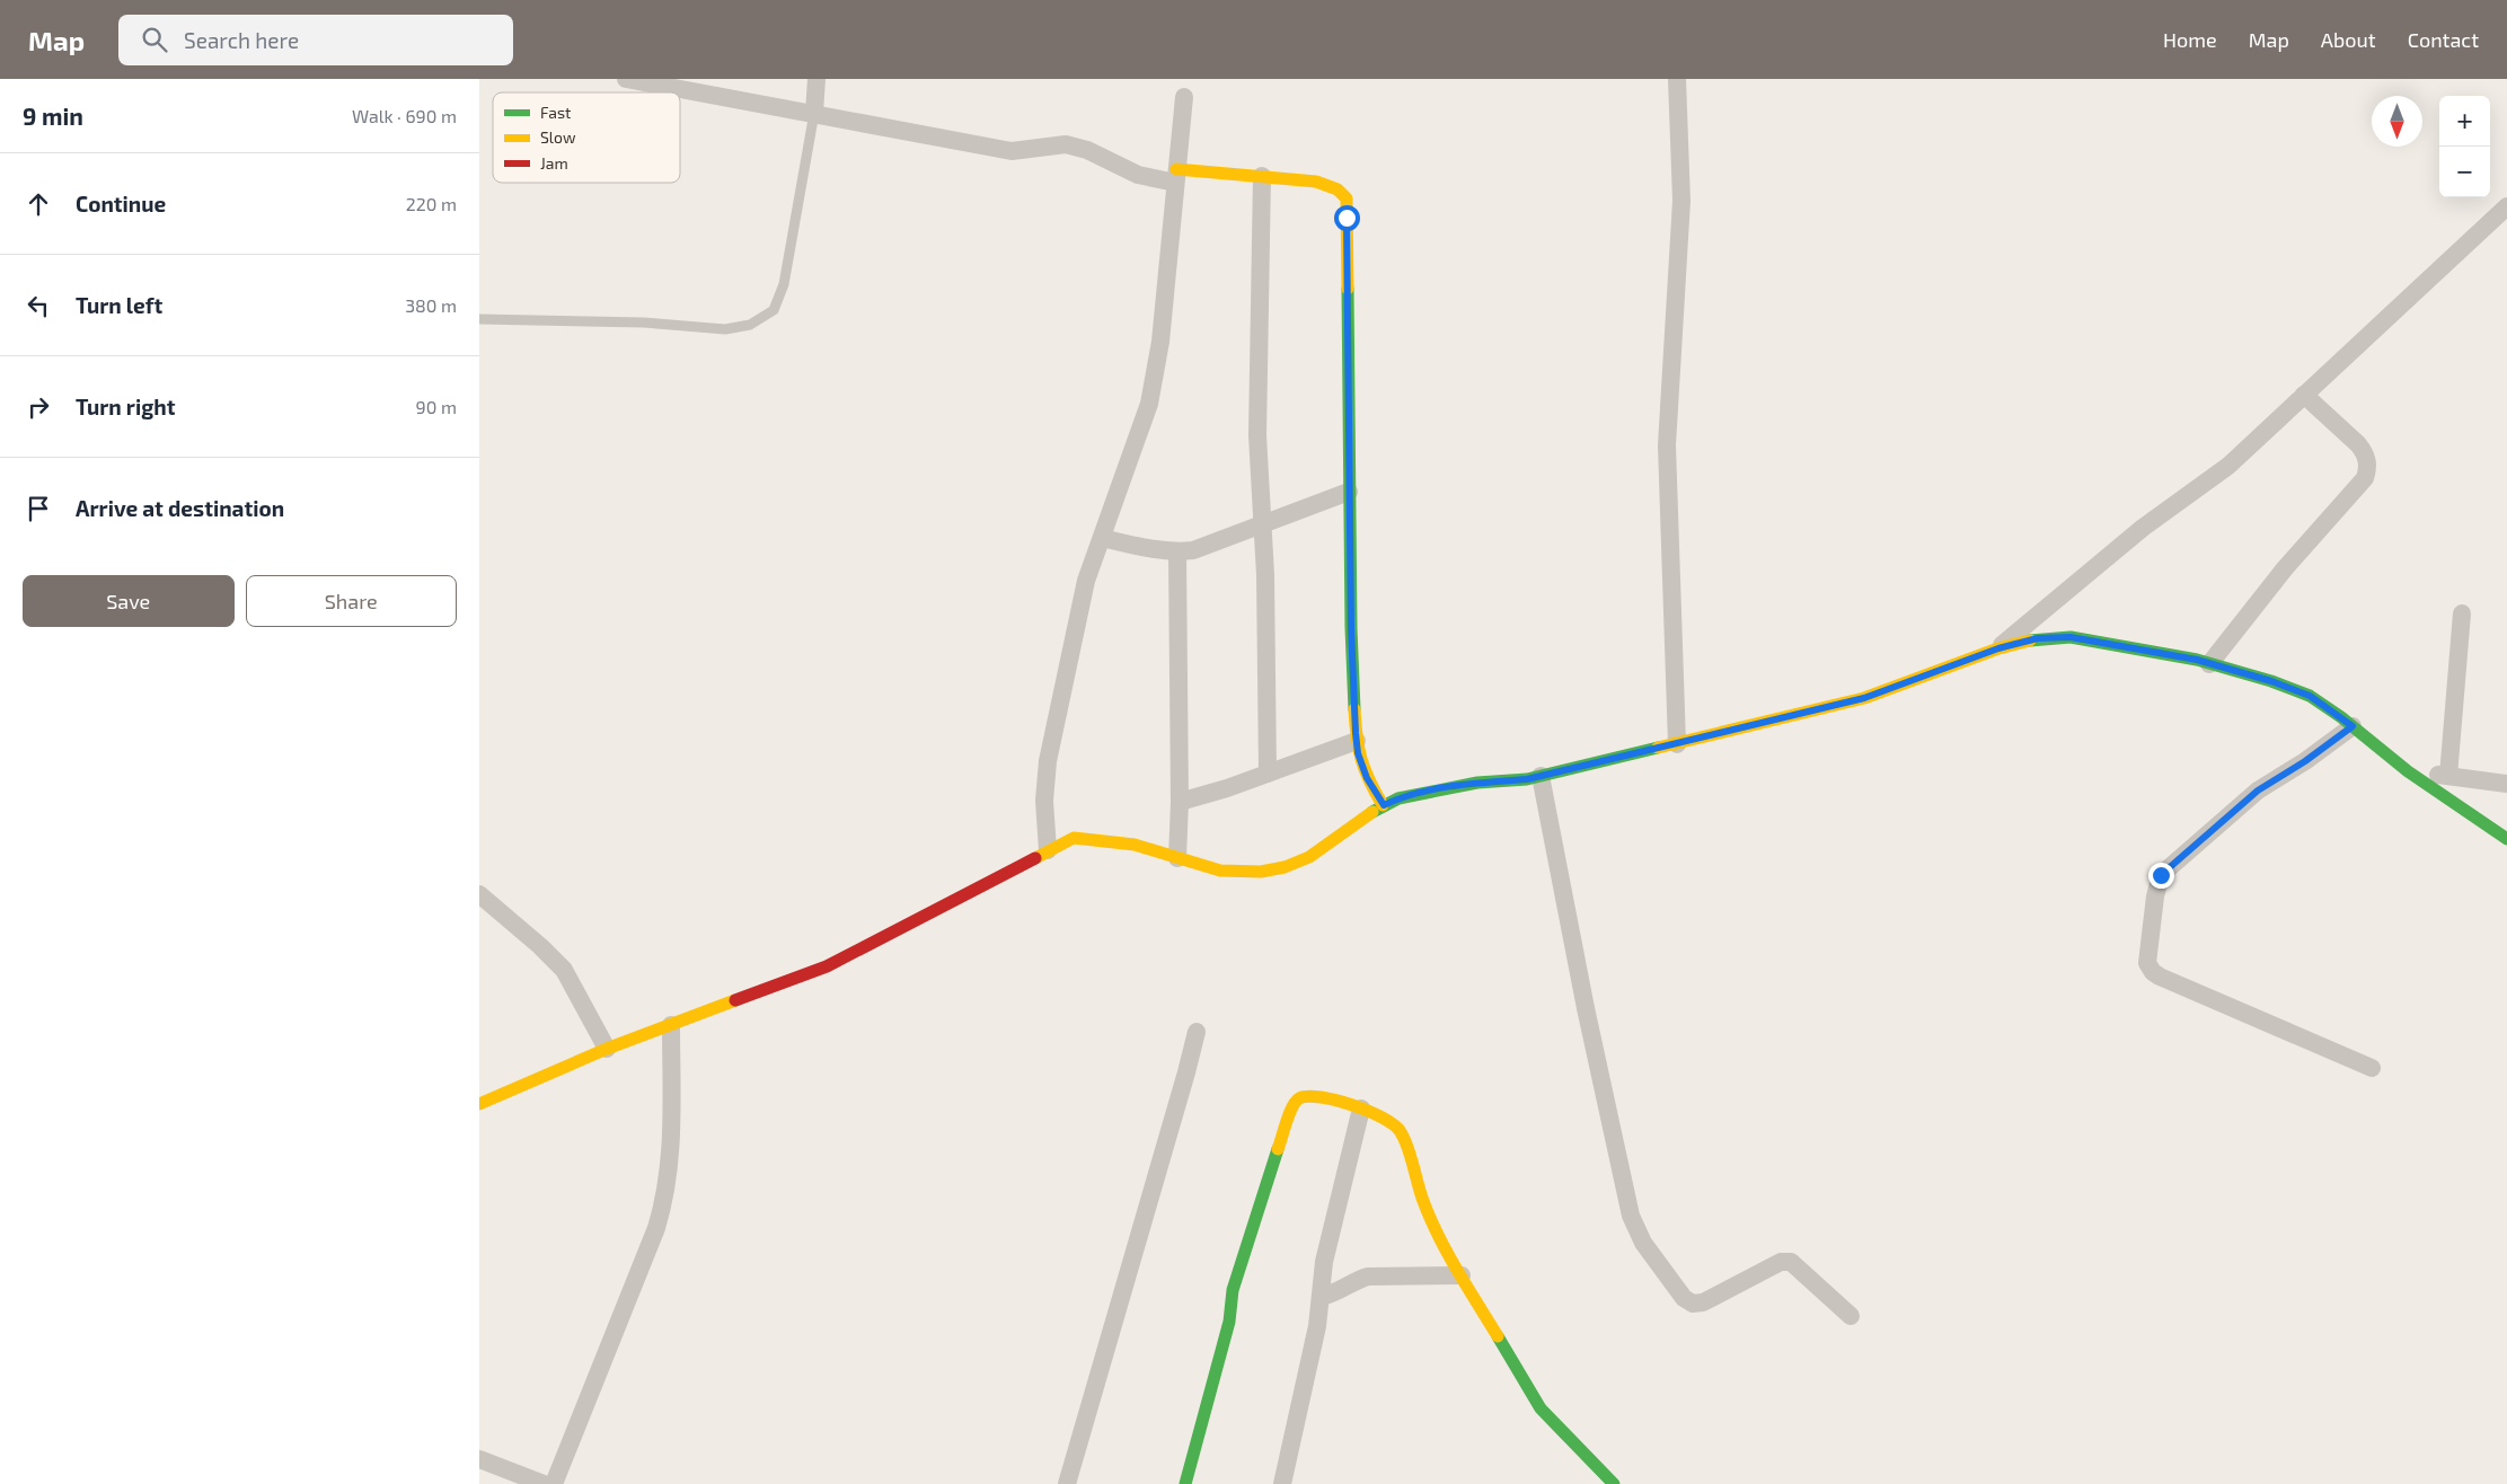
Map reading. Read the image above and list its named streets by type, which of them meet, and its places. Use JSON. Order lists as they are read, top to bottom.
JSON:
{
  "legend": ["Fast", "Slow", "Jam"],
  "north": "bottom",
  "page": {
    "header": "Map",
    "search": "Search here",
    "nav": [
      "Home",
      "Map",
      "About",
      "Contact"
    ],
    "heading": ["9 min", "Walk · 690 m"],
    "map_buttons": ["+", "−"],
    "list": [
      ["Continue", "220 m"],
      ["Turn left", "380 m"],
      ["Turn right", "90 m"],
      "Arrive at destination"
    ],
    "buttons": ["Save", "Share"]
  }
}
